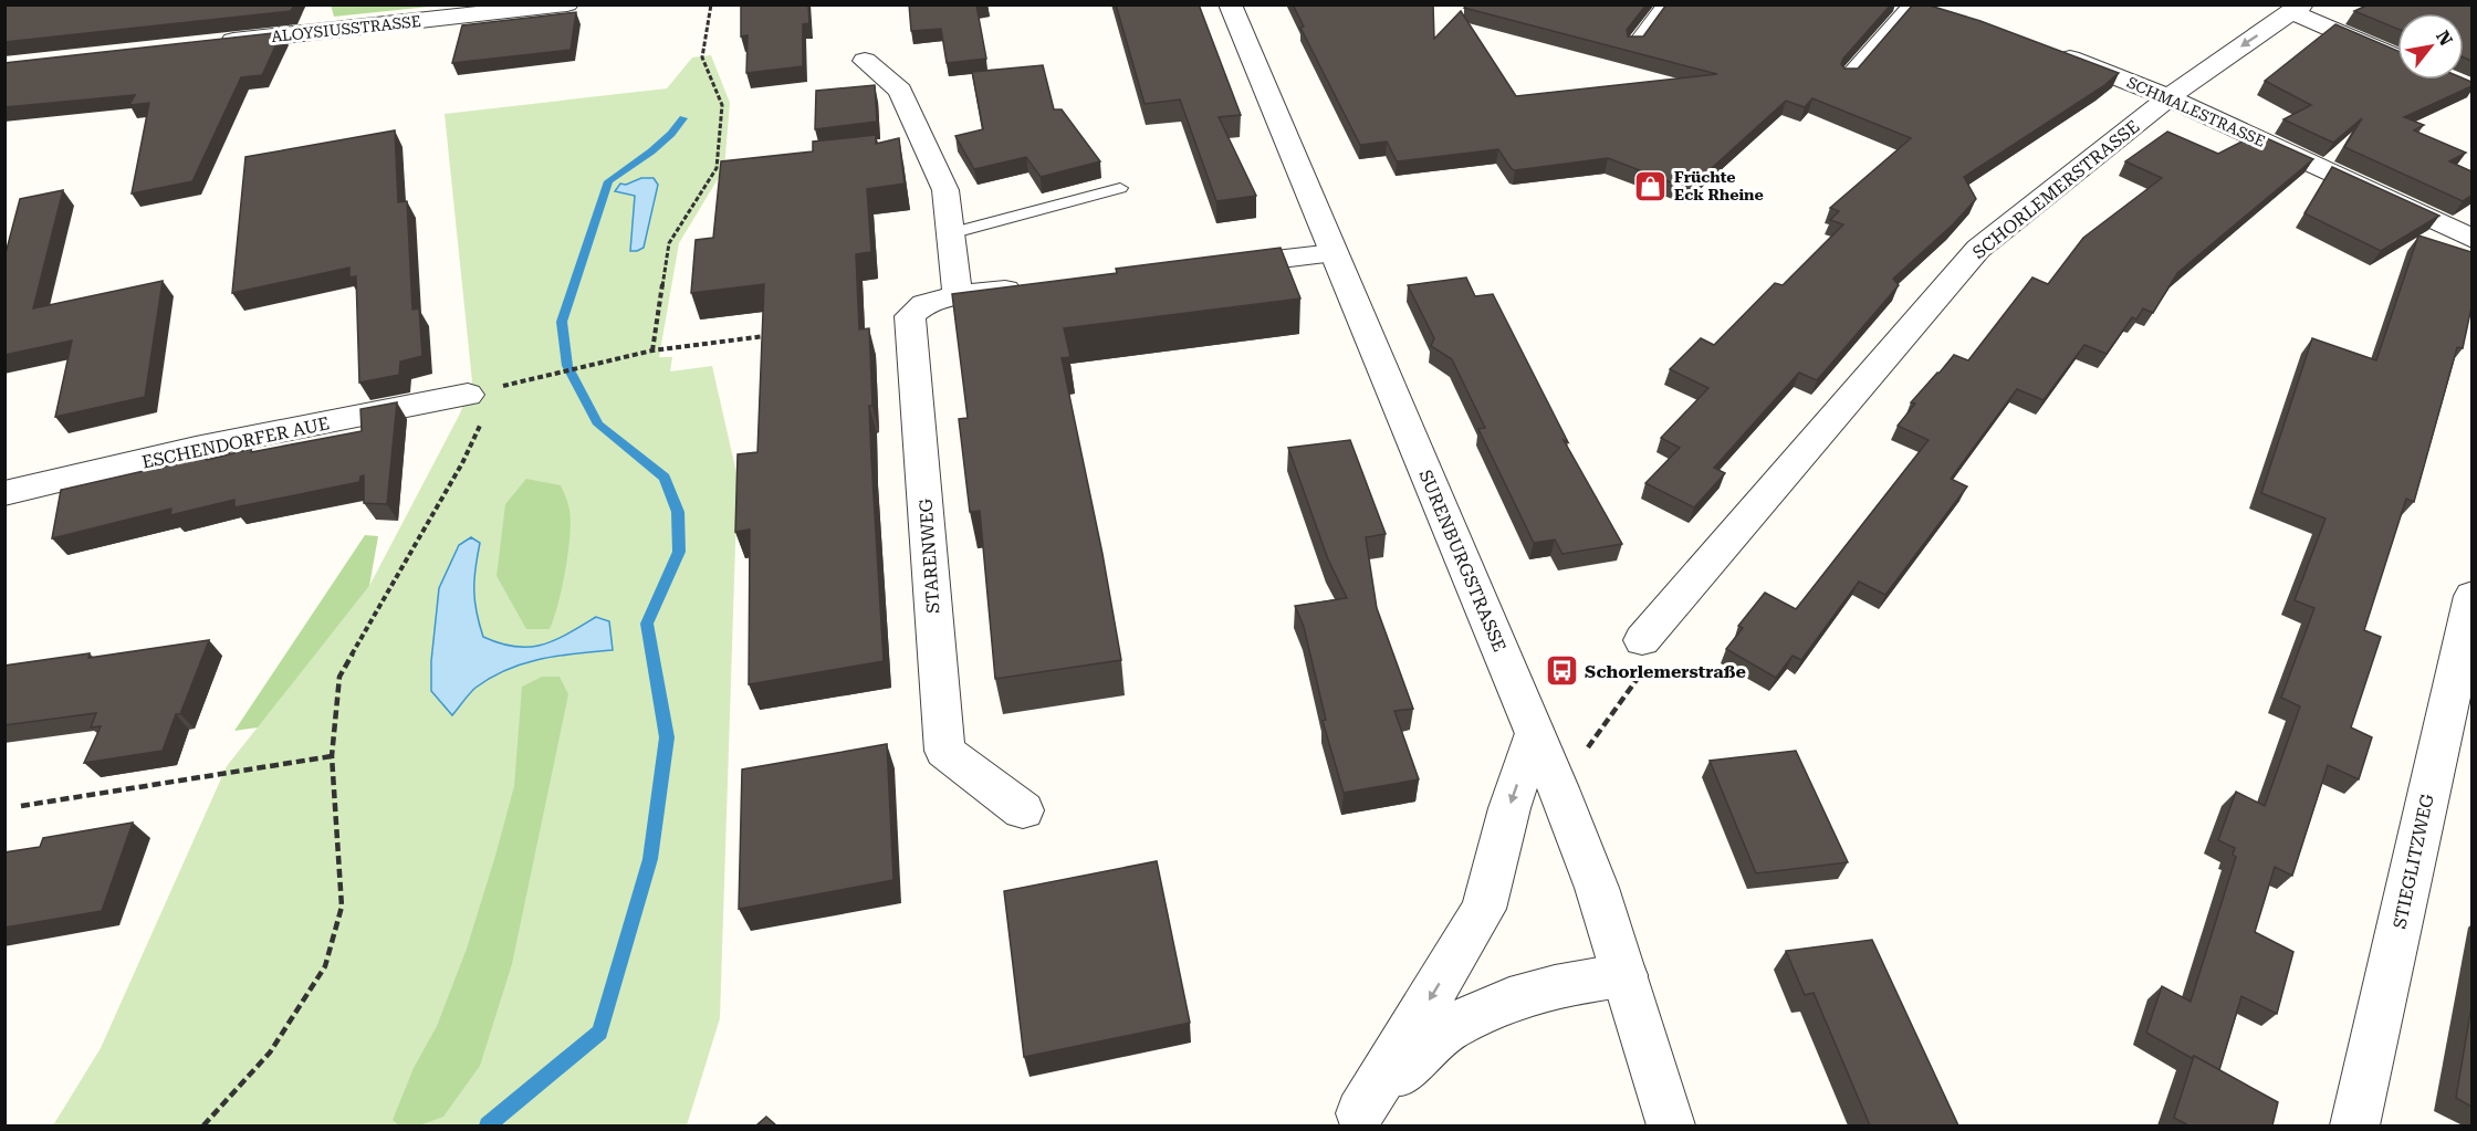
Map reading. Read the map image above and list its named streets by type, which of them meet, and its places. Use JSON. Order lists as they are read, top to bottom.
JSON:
{
  "streets": {
    "street": [
      "ALOYSIUSSTRASSE",
      "SCHMALESTRASSE",
      "SCHORLEMERSTRASSE",
      "ESCHENDORFER AUE",
      "STARENWEG",
      "SURENBURGSTRASSE",
      "STIEGLITZWEG"
    ]
  },
  "crossings": [
    ["SCHMALESTRASSE", "SCHORLEMERSTRASSE"]
  ],
  "places": {
    "shop": ["Früchte Eck Rheine"],
    "bus stop": ["Schorlemerstraße"]
  },
  "north": "top right"
}
